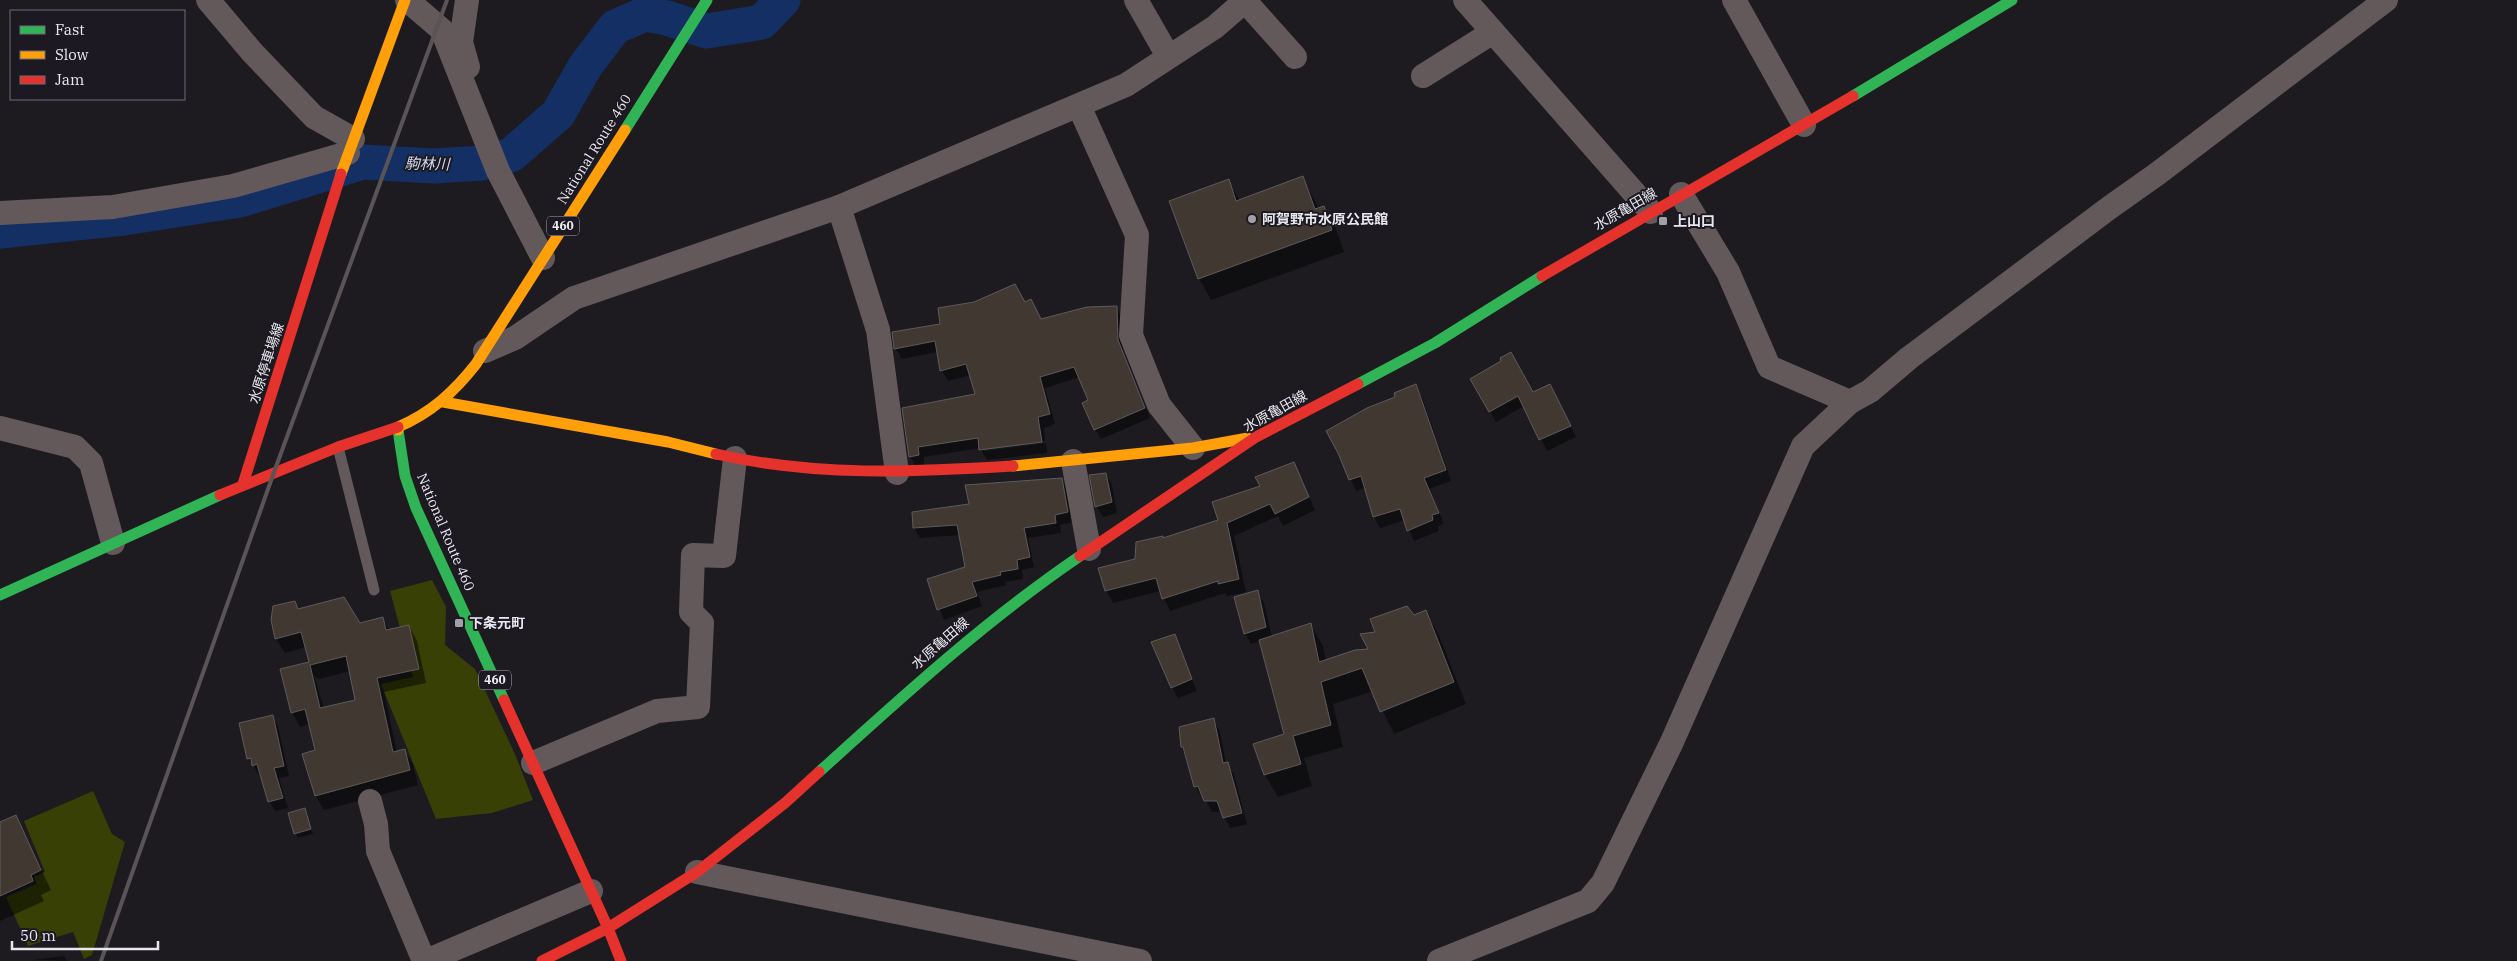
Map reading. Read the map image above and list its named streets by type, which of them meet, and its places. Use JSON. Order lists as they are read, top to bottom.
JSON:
{
  "streets": {
    "main road": [
      "National Route 460",
      "水原亀田線",
      "460",
      "水原停車場線"
    ]
  },
  "crossings": [
    ["National Route 460", "水原亀田線"]
  ],
  "water": ["駒林川"],
  "places": {
    "other": ["阿賀野市水原公民館"],
    "transit": ["上山口", "下条元町"]
  },
  "legend": ["Fast", "Slow", "Jam"],
  "scale_bar": "50 m"
}
